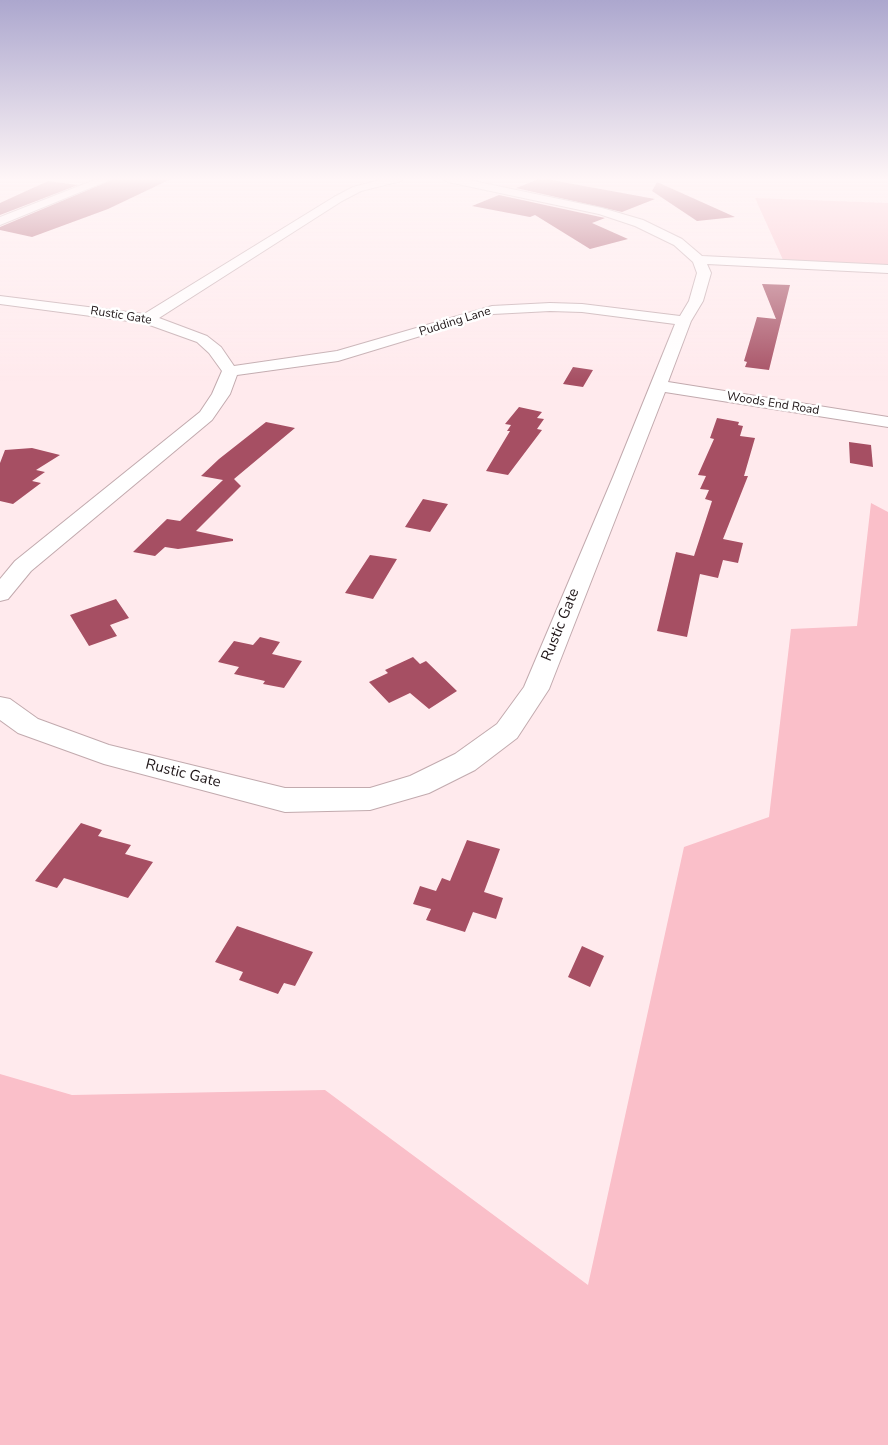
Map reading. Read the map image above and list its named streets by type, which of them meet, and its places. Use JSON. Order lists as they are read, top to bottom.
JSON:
{
  "streets": {
    "street": ["Rustic Gate", "Pudding Lane", "Woods End Road"]
  },
  "crossings": [
    ["Rustic Gate", "Pudding Lane"],
    ["Rustic Gate", "Woods End Road"]
  ]
}
